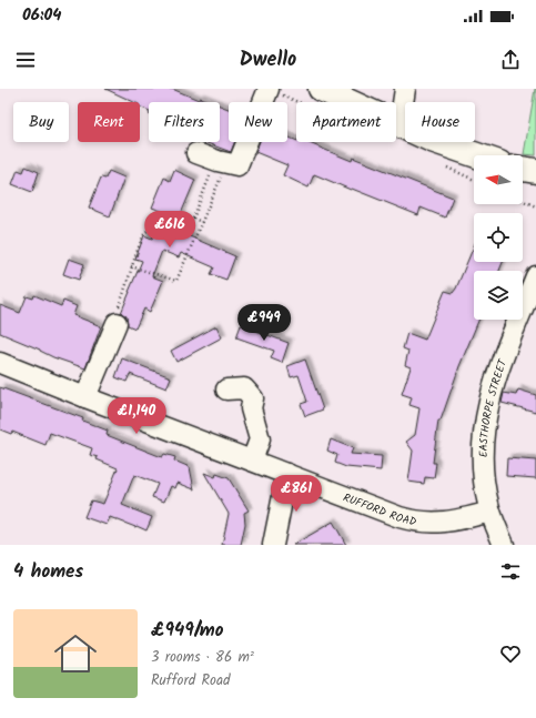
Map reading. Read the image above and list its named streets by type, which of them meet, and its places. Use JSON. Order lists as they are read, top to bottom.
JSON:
{
  "streets": {
    "street": ["EASTHORPE STREET", "RUFFORD ROAD"]
  },
  "crossings": [
    ["EASTHORPE STREET", "RUFFORD ROAD"]
  ],
  "north": "left",
  "page": {
    "status": "06:04",
    "header": "Dwello",
    "chip": [
      "Buy",
      "Rent",
      "Filters",
      "New",
      "Apartment",
      "House"
    ],
    "price": [
      "£616",
      "£949",
      "£1,140",
      "£861"
    ],
    "heading": "4 homes",
    "list": [
      {
        "name": "£949/mo",
        "note": "3 rooms · 86 m² · Rufford Road"
      }
    ]
  }
}
